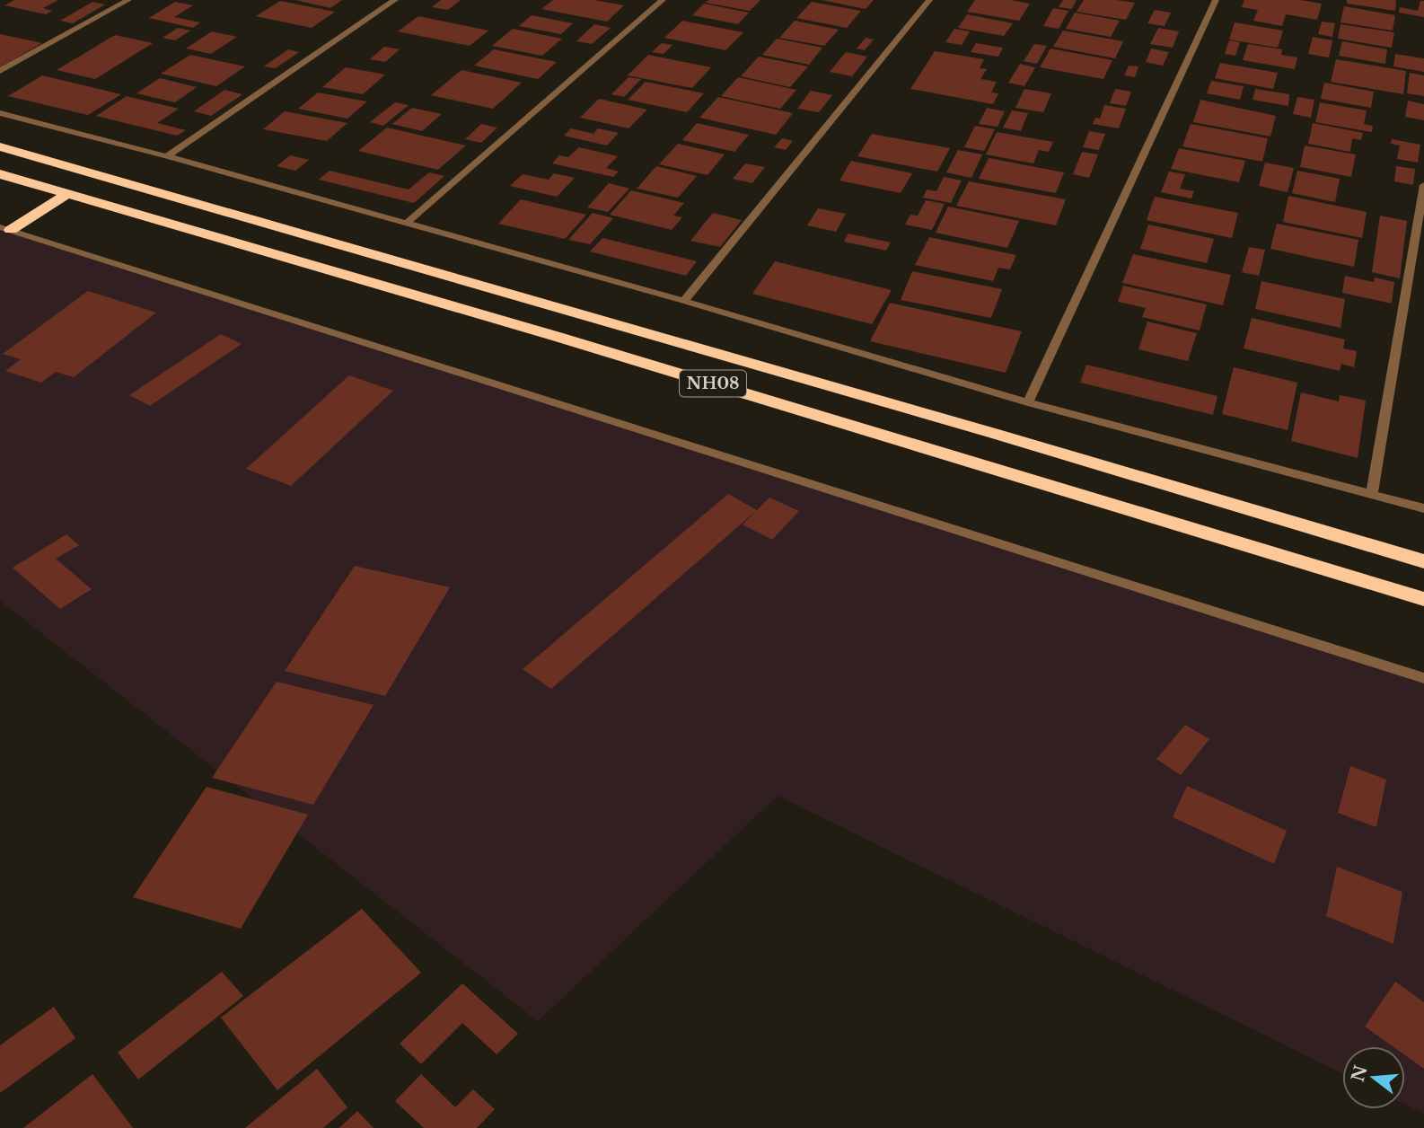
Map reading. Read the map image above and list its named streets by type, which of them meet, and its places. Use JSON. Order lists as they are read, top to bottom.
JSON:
{
  "streets": {
    "highway": ["NH08"]
  },
  "north": "left"
}
